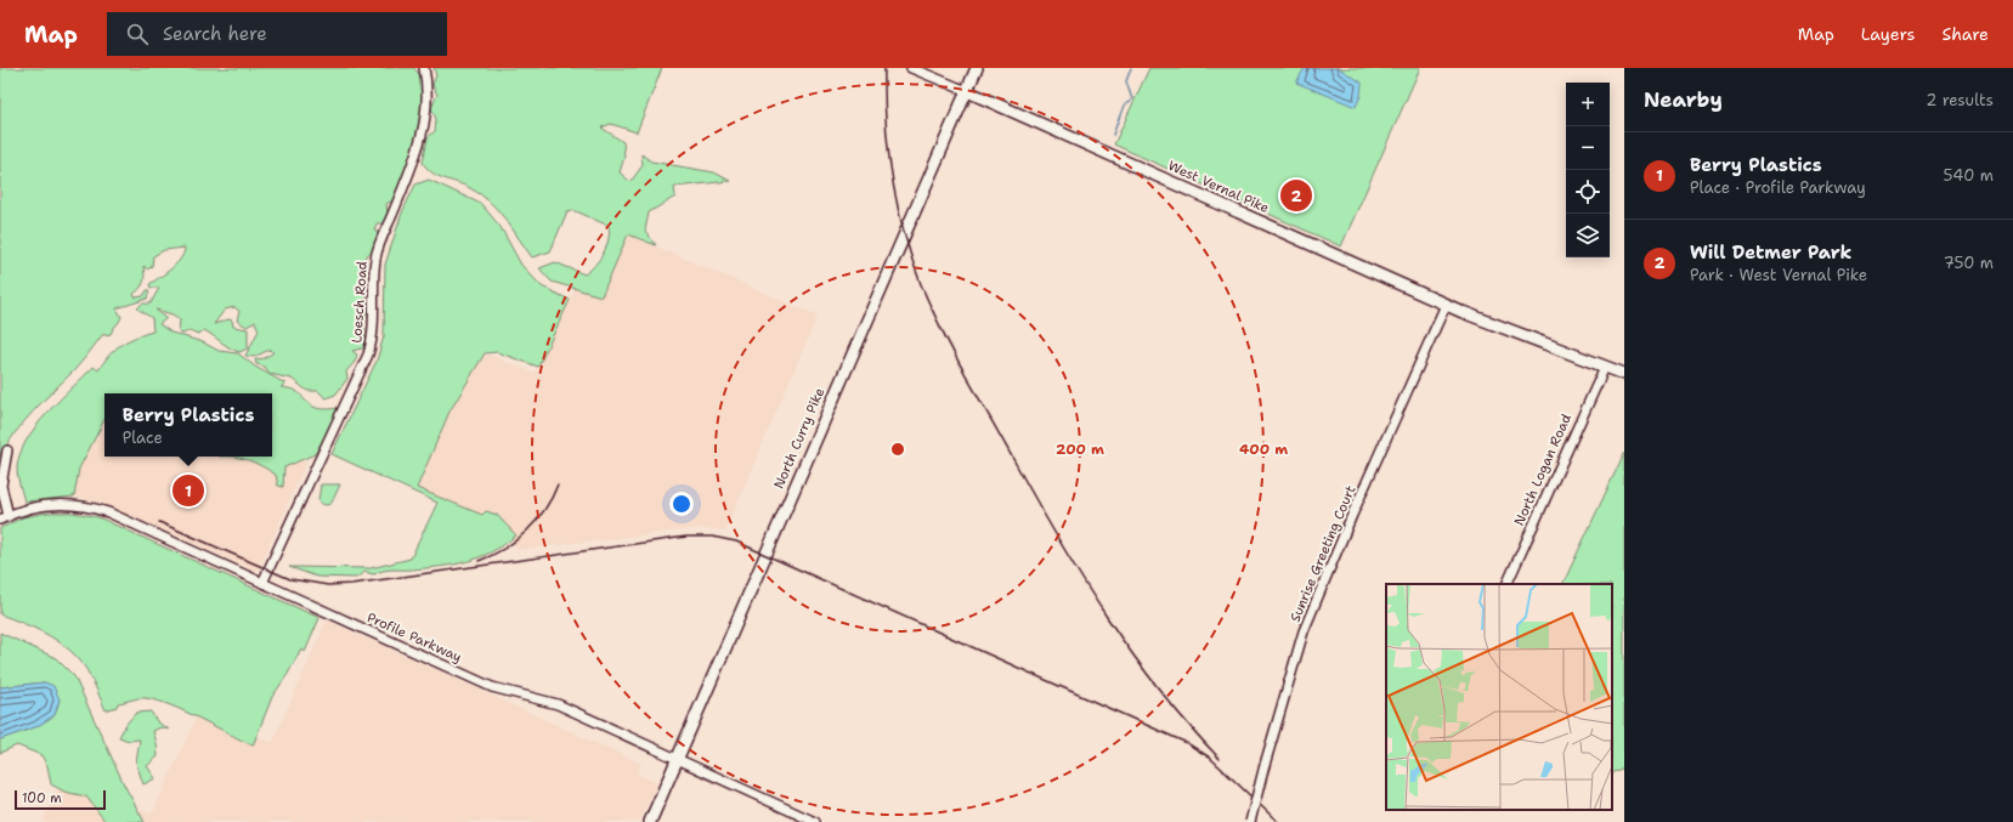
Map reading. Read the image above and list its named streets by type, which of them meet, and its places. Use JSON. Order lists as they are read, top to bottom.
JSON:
{
  "streets": {
    "main road": ["West Vernal Pike", "North Curry Pike"],
    "street": [
      "Loesch Road",
      "North Logan Road",
      "Sunrise Greeting Court",
      "Profile Parkway"
    ]
  },
  "crossings": [
    ["West Vernal Pike", "North Curry Pike"],
    ["West Vernal Pike", "North Logan Road"],
    ["West Vernal Pike", "Sunrise Greeting Court"],
    ["Loesch Road", "Profile Parkway"],
    ["North Curry Pike", "Profile Parkway"]
  ],
  "scale_bar": "100 m",
  "page": {
    "header": "Map",
    "search": "Search here",
    "nav": ["Map", "Layers", "Share"],
    "heading": ["Nearby", "2 results"],
    "map_buttons": ["+", "−"],
    "list": [
      {
        "mark": "1",
        "name": "Berry Plastics",
        "note": "Place · Profile Parkway",
        "value": "540 m"
      },
      {
        "mark": "2",
        "name": "Will Detmer Park",
        "note": "Park · West Vernal Pike",
        "value": "750 m"
      }
    ],
    "pins": ["2", "1"],
    "popup": ["Berry Plastics", "Place"],
    "scale": "100 m"
  },
  "rings": ["200 m", "400 m"]
}
